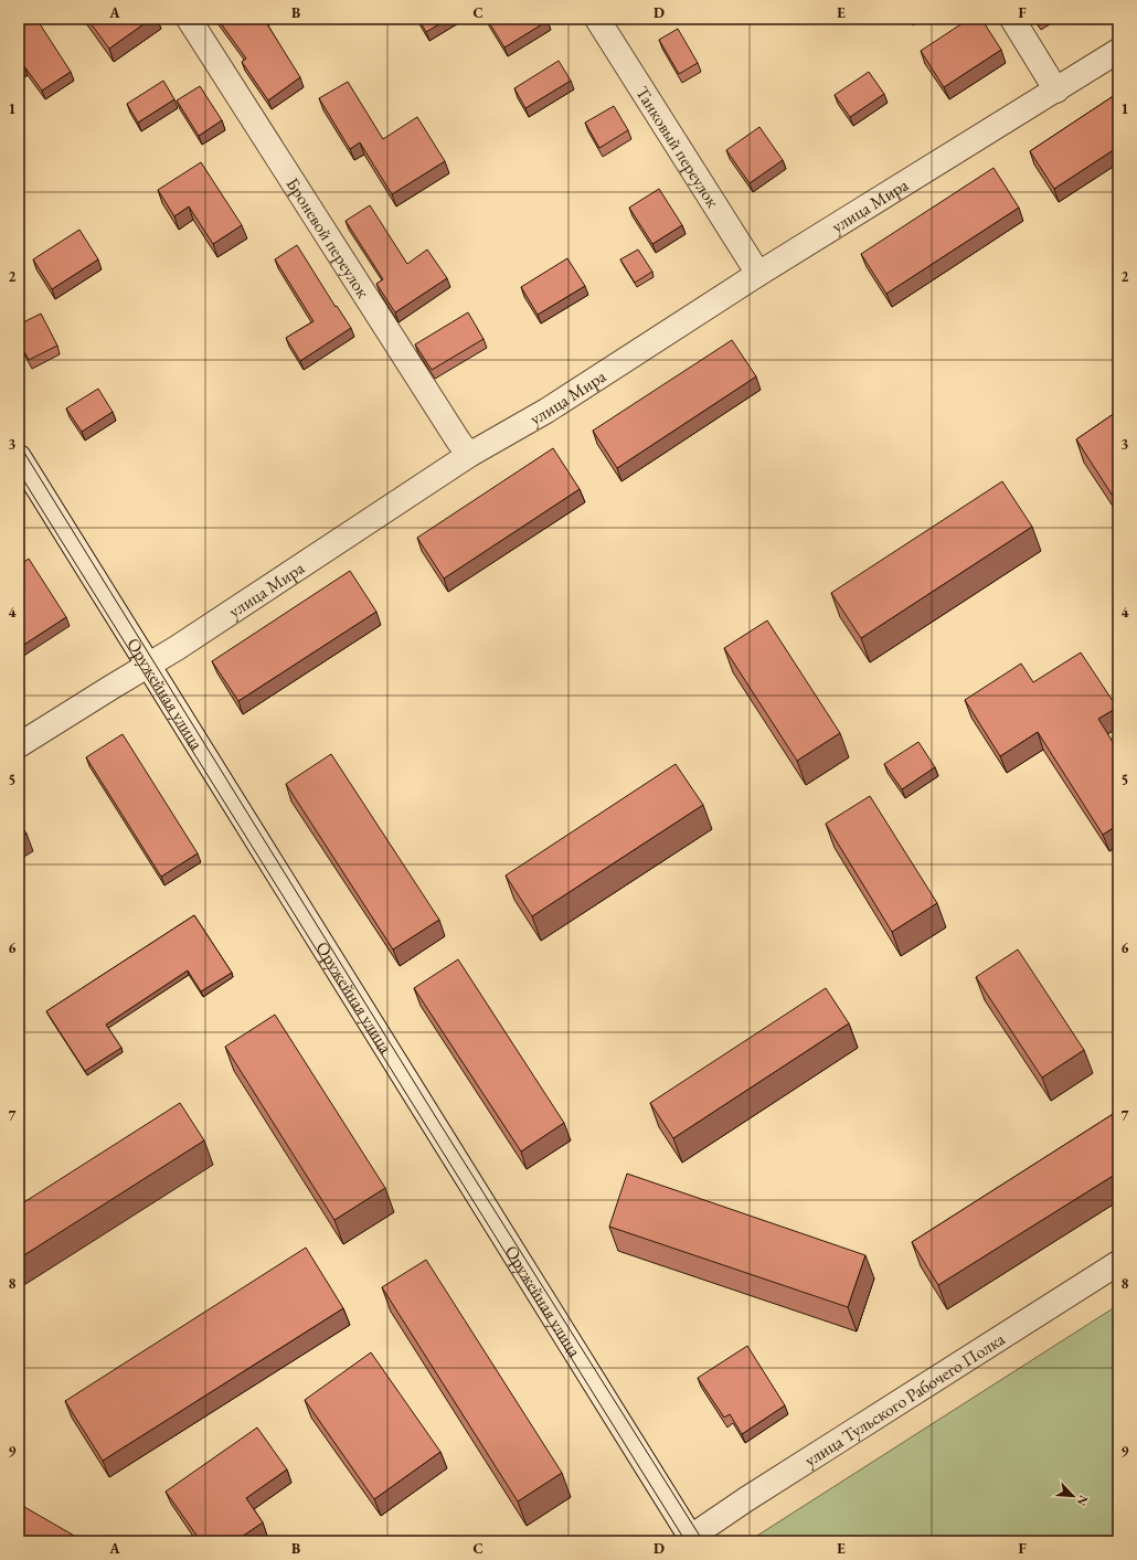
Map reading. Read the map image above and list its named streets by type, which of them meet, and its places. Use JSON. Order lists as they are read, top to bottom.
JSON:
{
  "streets": {
    "street": [
      "Танковый переулок",
      "улица Мира",
      "Броневой переулок",
      "Оружейная улица",
      "улица Тульского Рабочего Полка"
    ]
  },
  "crossings": [
    ["Танковый переулок", "улица Мира"],
    ["улица Мира", "Броневой переулок"],
    ["улица Мира", "Оружейная улица"],
    ["Оружейная улица", "улица Тульского Рабочего Полка"]
  ],
  "north": "bottom right",
  "grid": {
    "columns": [
      "A",
      "B",
      "C",
      "D",
      "E",
      "F"
    ],
    "rows": [
      "1",
      "2",
      "3",
      "4",
      "5",
      "6",
      "7",
      "8",
      "9"
    ]
  }
}
